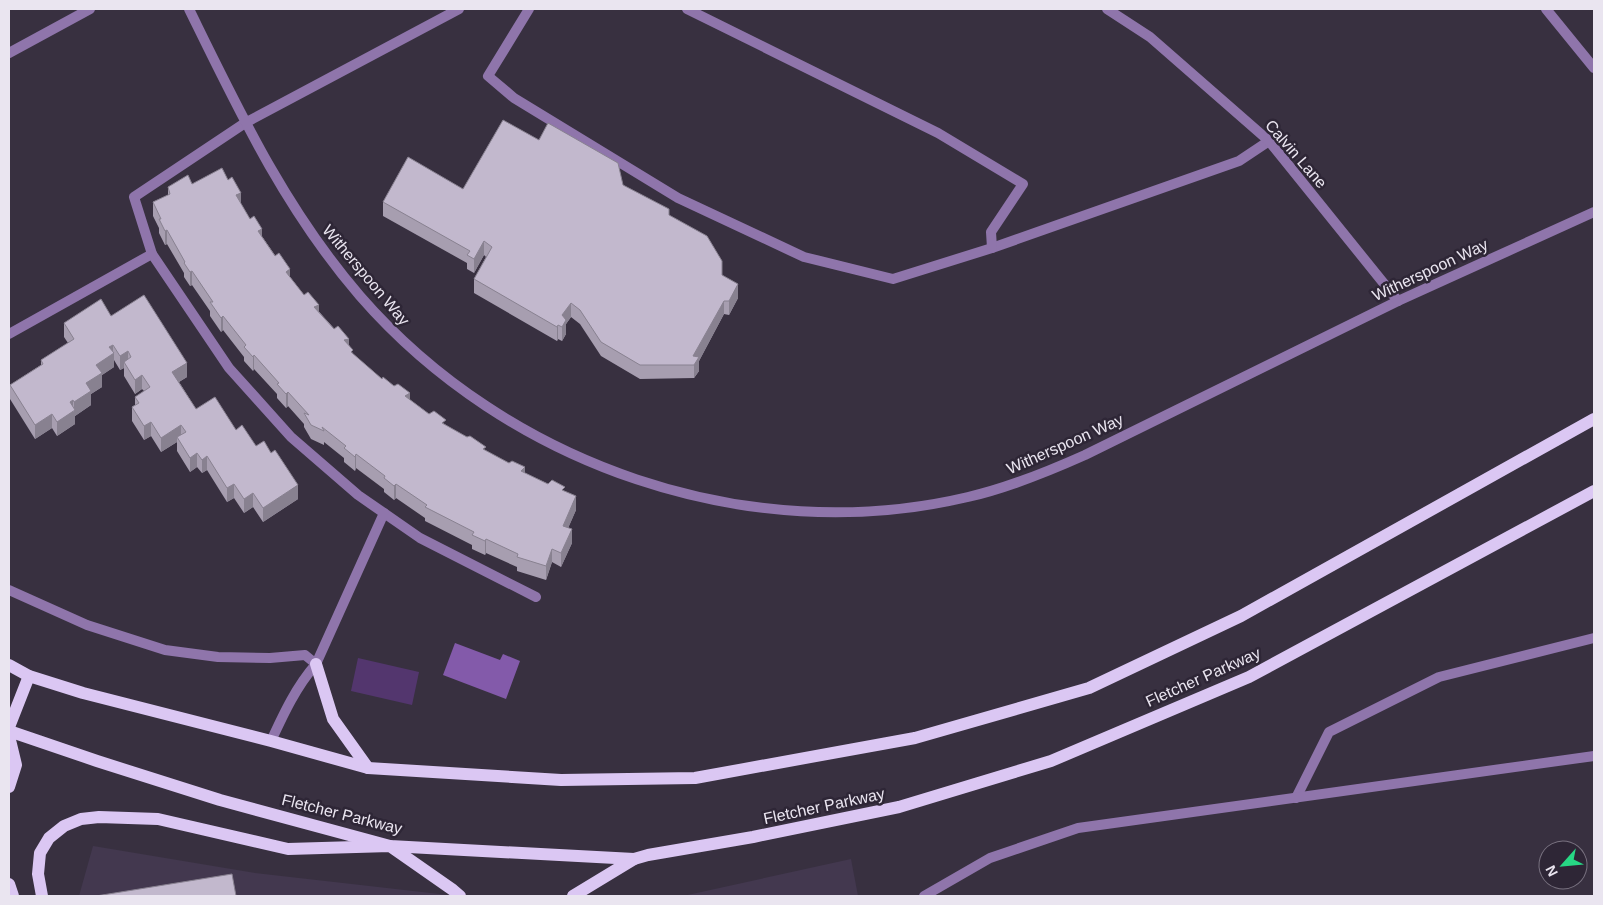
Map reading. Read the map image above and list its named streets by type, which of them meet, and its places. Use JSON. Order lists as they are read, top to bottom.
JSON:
{
  "streets": {
    "main road": ["Fletcher Parkway"],
    "street": ["Calvin Lane", "Witherspoon Way"]
  },
  "crossings": [
    ["Calvin Lane", "Witherspoon Way"]
  ],
  "north": "bottom left"
}
